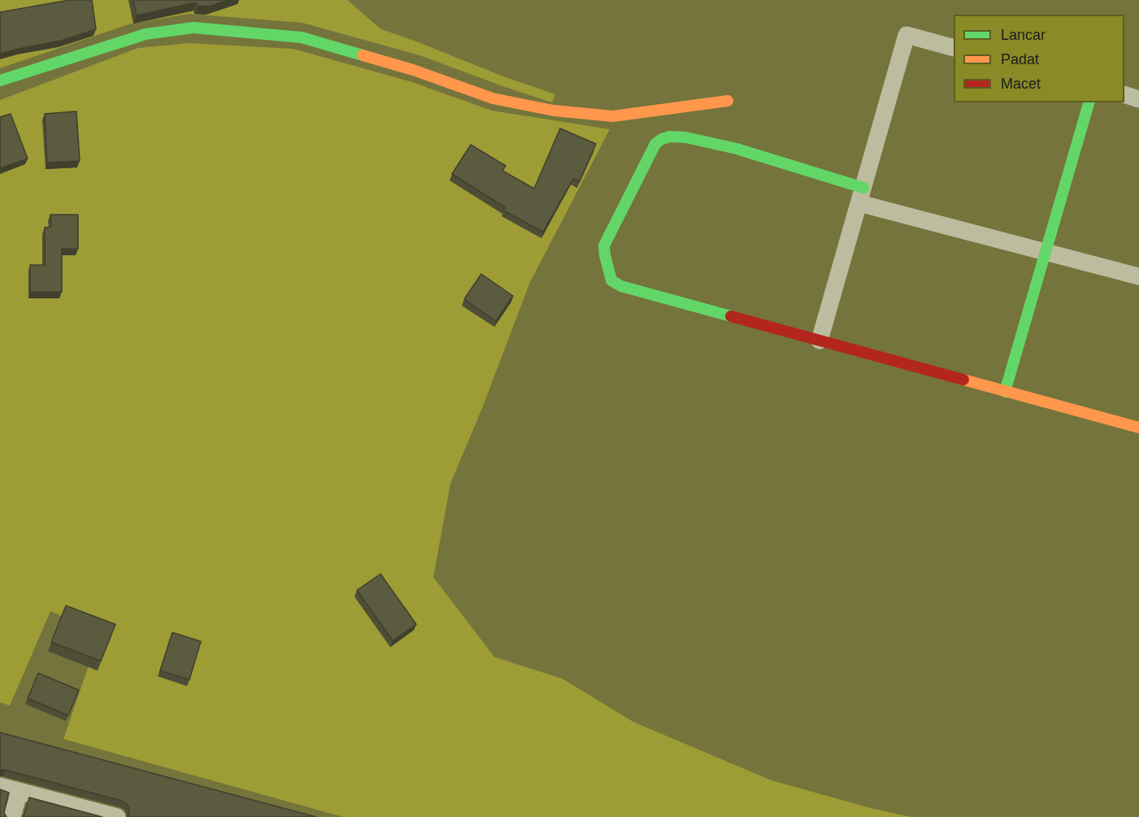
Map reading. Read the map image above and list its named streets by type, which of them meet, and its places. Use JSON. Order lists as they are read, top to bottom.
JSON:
{
  "legend": ["Lancar", "Padat", "Macet"]
}
